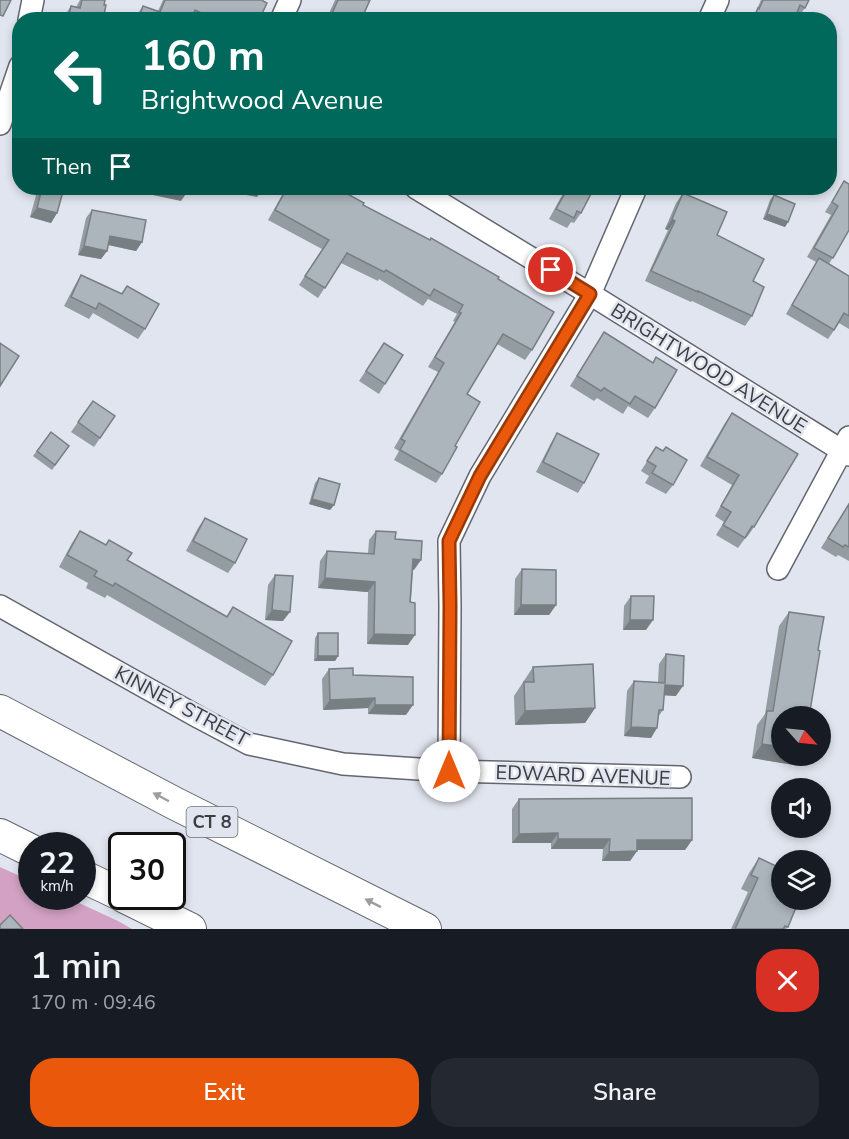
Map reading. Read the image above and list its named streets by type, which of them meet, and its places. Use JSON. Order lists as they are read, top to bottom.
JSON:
{
  "streets": {
    "highway": ["CT 8"],
    "street": ["BRIGHTWOOD AVENUE", "KINNEY STREET", "EDWARD AVENUE"]
  },
  "crossings": [
    ["KINNEY STREET", "EDWARD AVENUE"]
  ],
  "north": "bottom right",
  "page": {
    "turn": ["160 m", "Brightwood Avenue"],
    "then": "Then",
    "speed": "22 km/h",
    "limit": "30",
    "heading": ["1 min", "170 m · 09:46"],
    "buttons": ["Exit", "Share"]
  }
}
